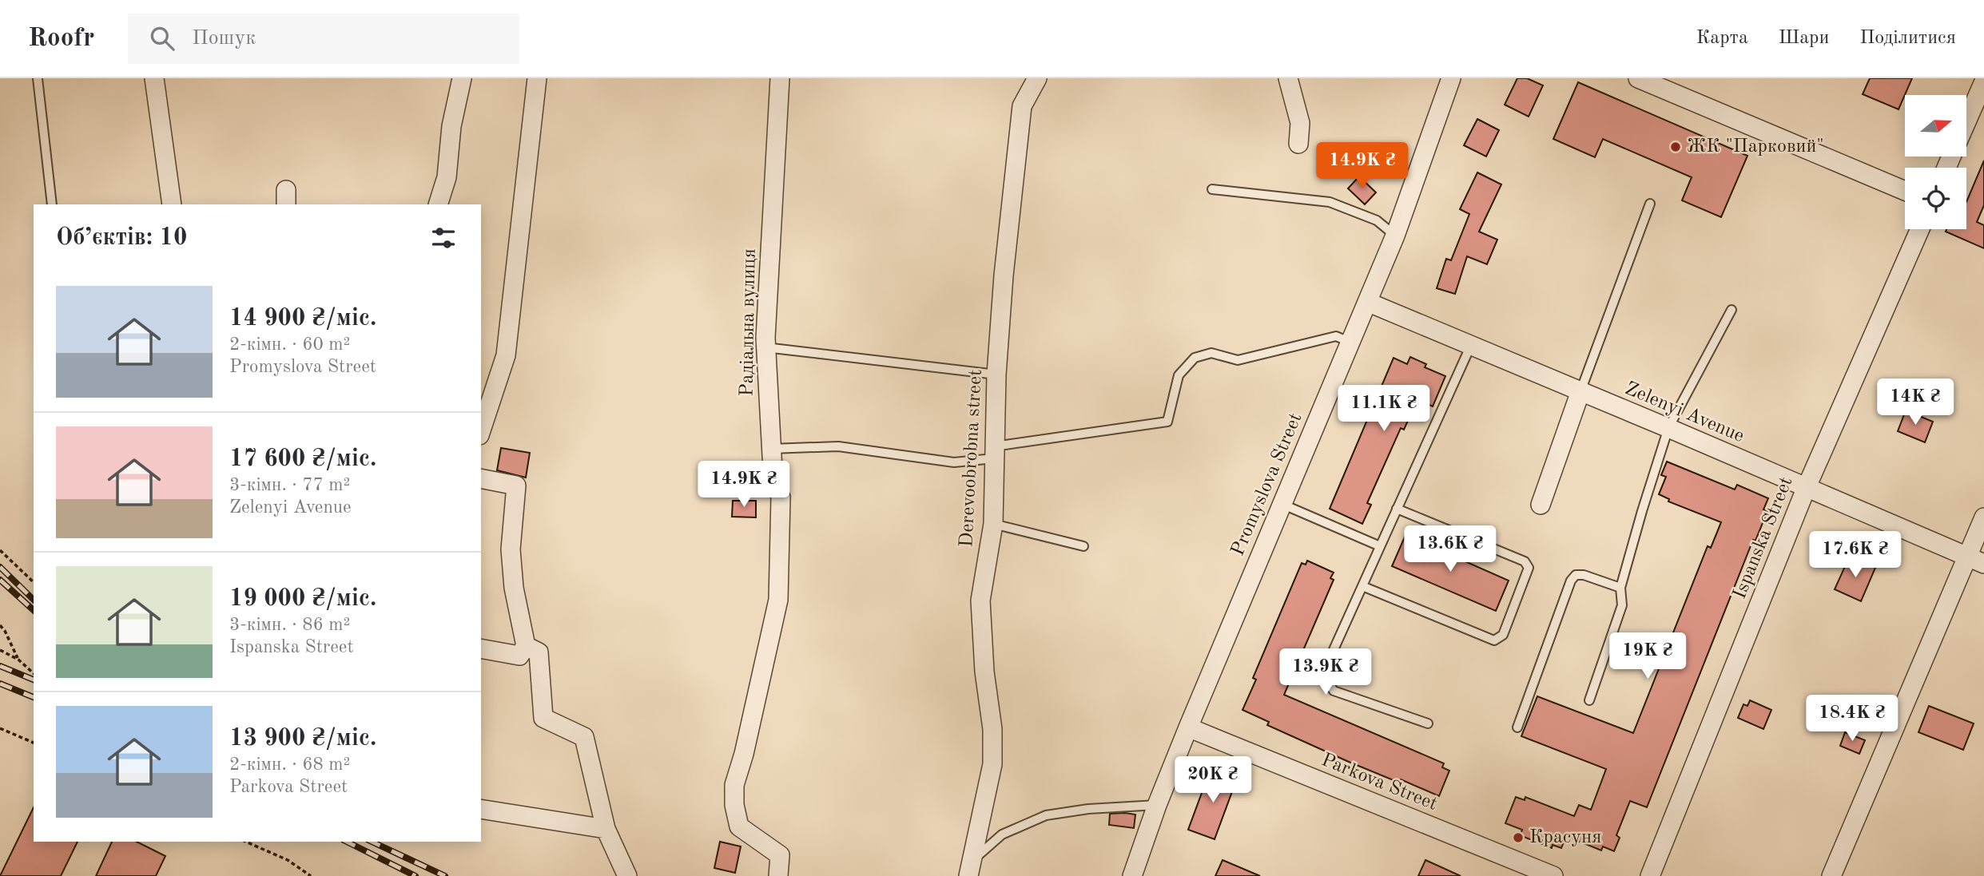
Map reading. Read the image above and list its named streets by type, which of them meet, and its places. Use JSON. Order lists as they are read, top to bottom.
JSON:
{
  "streets": {
    "street": [
      "Радіальна вулиця",
      "Zelenyi Avenue",
      "Derevoobrobna street",
      "Promyslova Street",
      "Ispanska Street",
      "Parkova Street"
    ]
  },
  "crossings": [
    ["Zelenyi Avenue", "Promyslova Street"],
    ["Zelenyi Avenue", "Ispanska Street"],
    ["Promyslova Street", "Parkova Street"]
  ],
  "places": ["ЖК \"Парковий\"", "Красуня"],
  "north": "right",
  "page": {
    "header": "Roofr",
    "search": "Пошук",
    "nav": ["Карта", "Шари", "Поділитися"],
    "price": [
      "14.9K ₴",
      "14K ₴",
      "11.1K ₴",
      "14.9K ₴",
      "13.6K ₴",
      "17.6K ₴",
      "19K ₴",
      "13.9K ₴",
      "18.4K ₴",
      "20K ₴"
    ],
    "heading": "Об’єктів: 10",
    "list": [
      {
        "name": "14 900 ₴/міс.",
        "note": "2-кімн. · 60 m² · Promyslova Street"
      },
      {
        "name": "17 600 ₴/міс.",
        "note": "3-кімн. · 77 m² · Zelenyi Avenue"
      },
      {
        "name": "19 000 ₴/міс.",
        "note": "3-кімн. · 86 m² · Ispanska Street"
      },
      {
        "name": "13 900 ₴/міс.",
        "note": "2-кімн. · 68 m² · Parkova Street"
      }
    ]
  }
}
